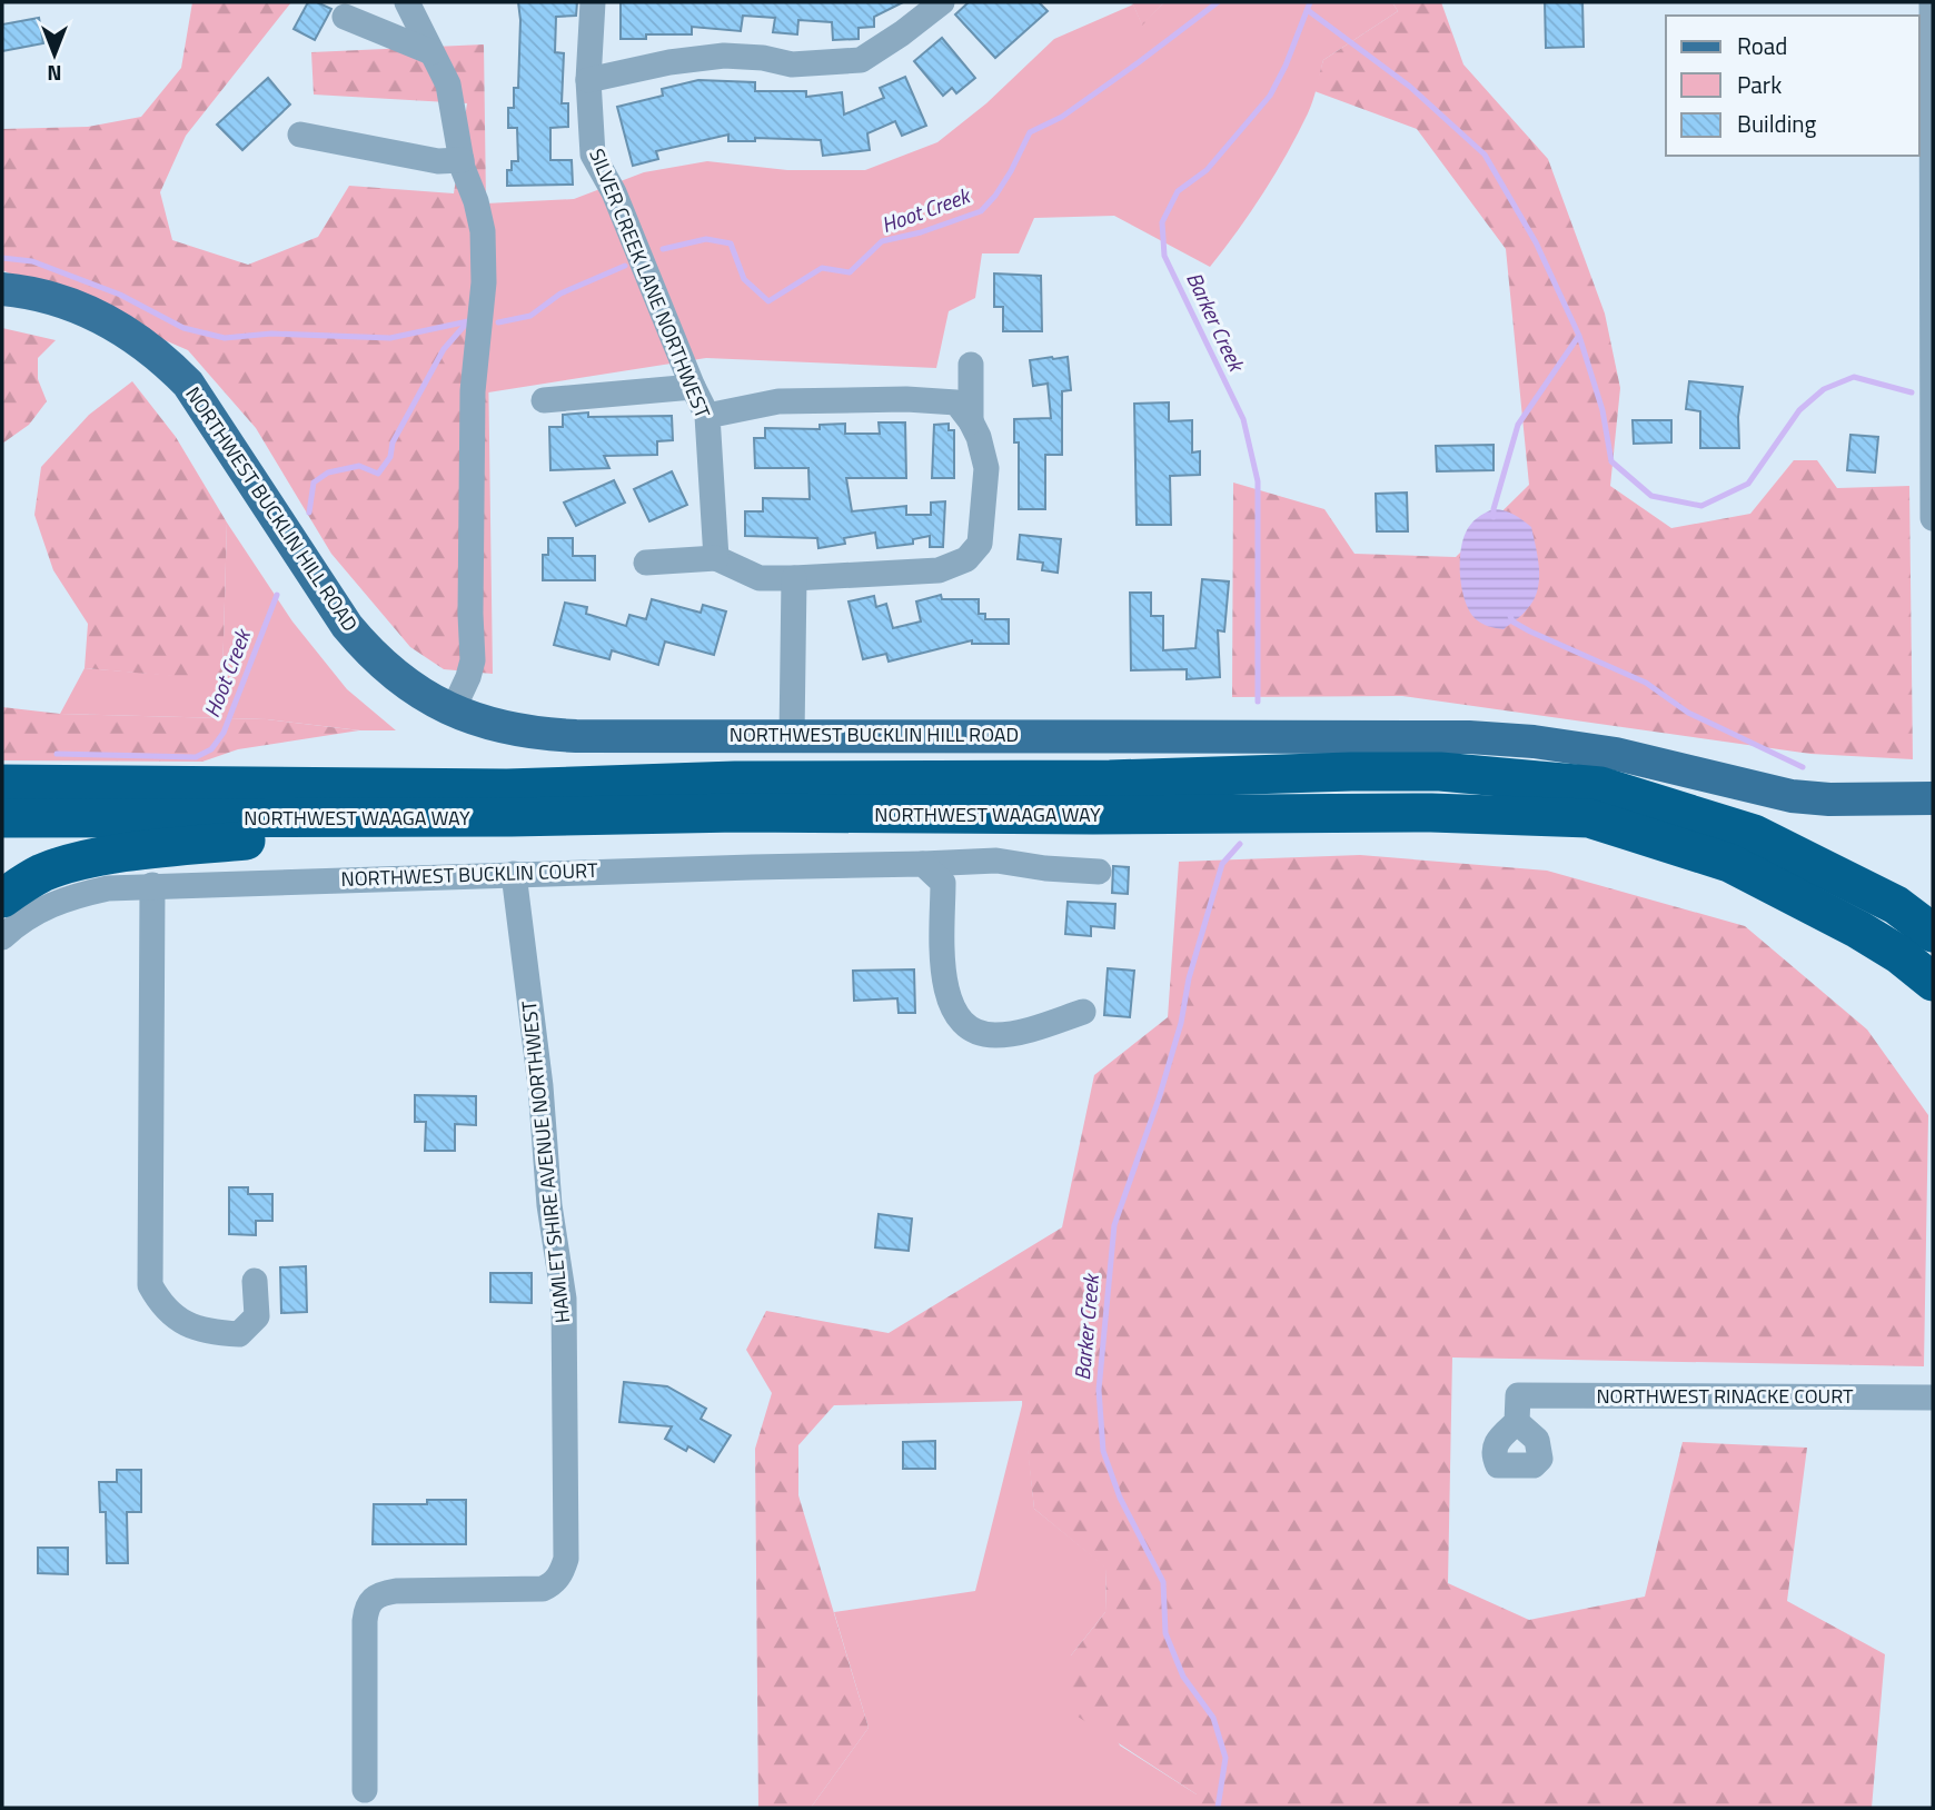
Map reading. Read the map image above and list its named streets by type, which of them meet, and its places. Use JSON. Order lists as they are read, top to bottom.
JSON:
{
  "streets": {
    "highway": ["NORTHWEST WAAGA WAY"],
    "main road": ["NORTHWEST BUCKLIN HILL ROAD"],
    "street": [
      "SILVER CREEK LANE NORTHWEST",
      "NORTHWEST BUCKLIN COURT",
      "HAMLET SHIRE AVENUE NORTHWEST",
      "NORTHWEST RINACKE COURT"
    ]
  },
  "crossings": [
    ["NORTHWEST BUCKLIN COURT", "HAMLET SHIRE AVENUE NORTHWEST"]
  ],
  "water": ["Hoot Creek", "Barker Creek"],
  "legend": ["Road", "Park", "Building"],
  "north": "bottom"
}
